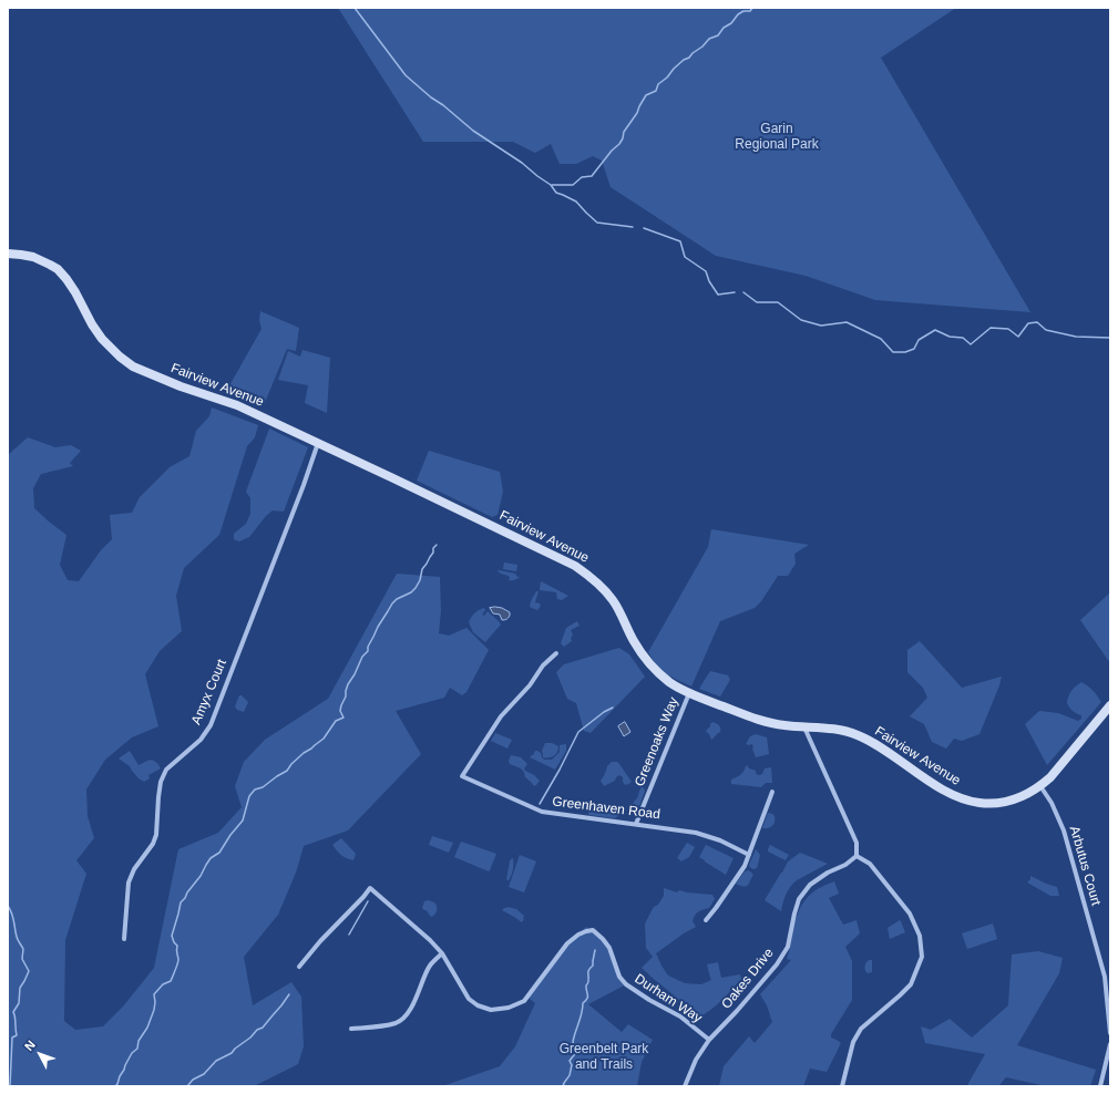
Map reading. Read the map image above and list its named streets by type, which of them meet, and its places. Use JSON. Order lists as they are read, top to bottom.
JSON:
{
  "streets": {
    "main road": ["Fairview Avenue"],
    "street": [
      "Amyx Court",
      "Greenoaks Way",
      "Greenhaven Road",
      "Arbutus Court",
      "Oakes Drive",
      "Durham Way"
    ]
  },
  "crossings": [
    ["Fairview Avenue", "Amyx Court"],
    ["Fairview Avenue", "Greenoaks Way"],
    ["Fairview Avenue", "Arbutus Court"],
    ["Greenoaks Way", "Greenhaven Road"],
    ["Oakes Drive", "Durham Way"]
  ],
  "parks": ["Garin Regional Park", "Greenbelt Park and Trails"],
  "north": "top left"
}
